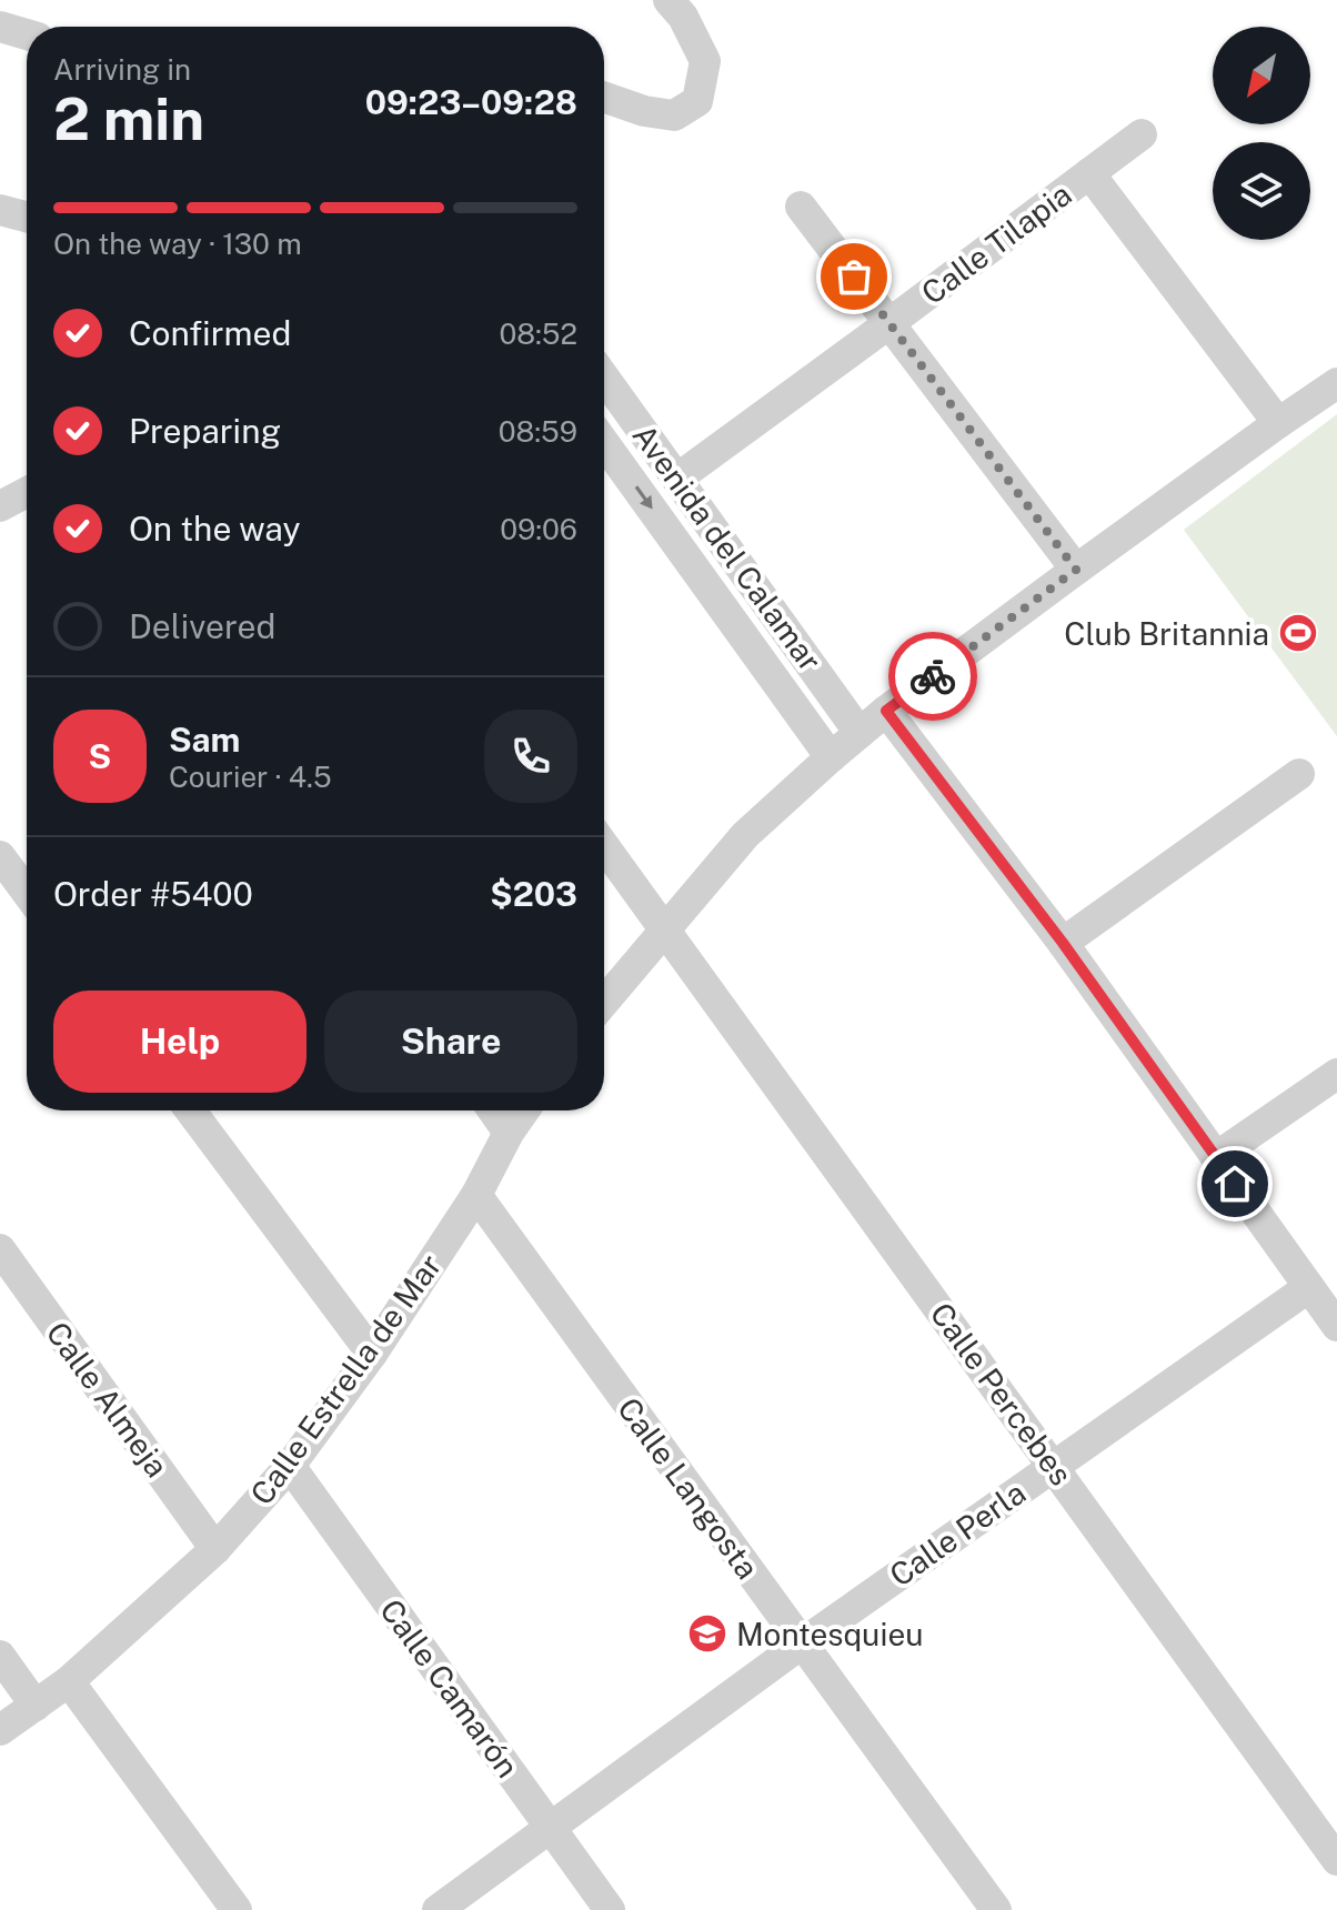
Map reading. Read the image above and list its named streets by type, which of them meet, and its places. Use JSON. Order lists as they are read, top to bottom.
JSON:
{
  "streets": {
    "street": [
      "Calle Tilapia",
      "Avenida del Calamar",
      "Calle Estrella de Mar",
      "Calle Percebes",
      "Calle Almeja",
      "Calle Langosta",
      "Calle Perla",
      "Calle Camarón"
    ]
  },
  "crossings": [
    ["Calle Tilapia", "Avenida del Calamar"],
    ["Calle Estrella de Mar", "Calle Almeja"],
    ["Calle Estrella de Mar", "Calle Langosta"],
    ["Calle Estrella de Mar", "Calle Camarón"],
    ["Calle Percebes", "Calle Perla"],
    ["Calle Langosta", "Calle Perla"],
    ["Calle Perla", "Calle Camarón"]
  ],
  "places": {
    "sports": ["Club Britannia"],
    "school or university": ["Montesquieu"]
  },
  "north": "bottom left",
  "page": {
    "heading": ["2 min", "Arriving in", "09:23–09:28"],
    "panel": [
      "Sam",
      "Courier · 4.5",
      "Order #5400",
      "$203"
    ],
    "bar": "On the way · 130 m",
    "list": [
      ["Confirmed", "08:52"],
      ["Preparing", "08:59"],
      ["On the way", "09:06"],
      "Delivered"
    ],
    "round": "S",
    "buttons": ["Help", "Share"]
  }
}
